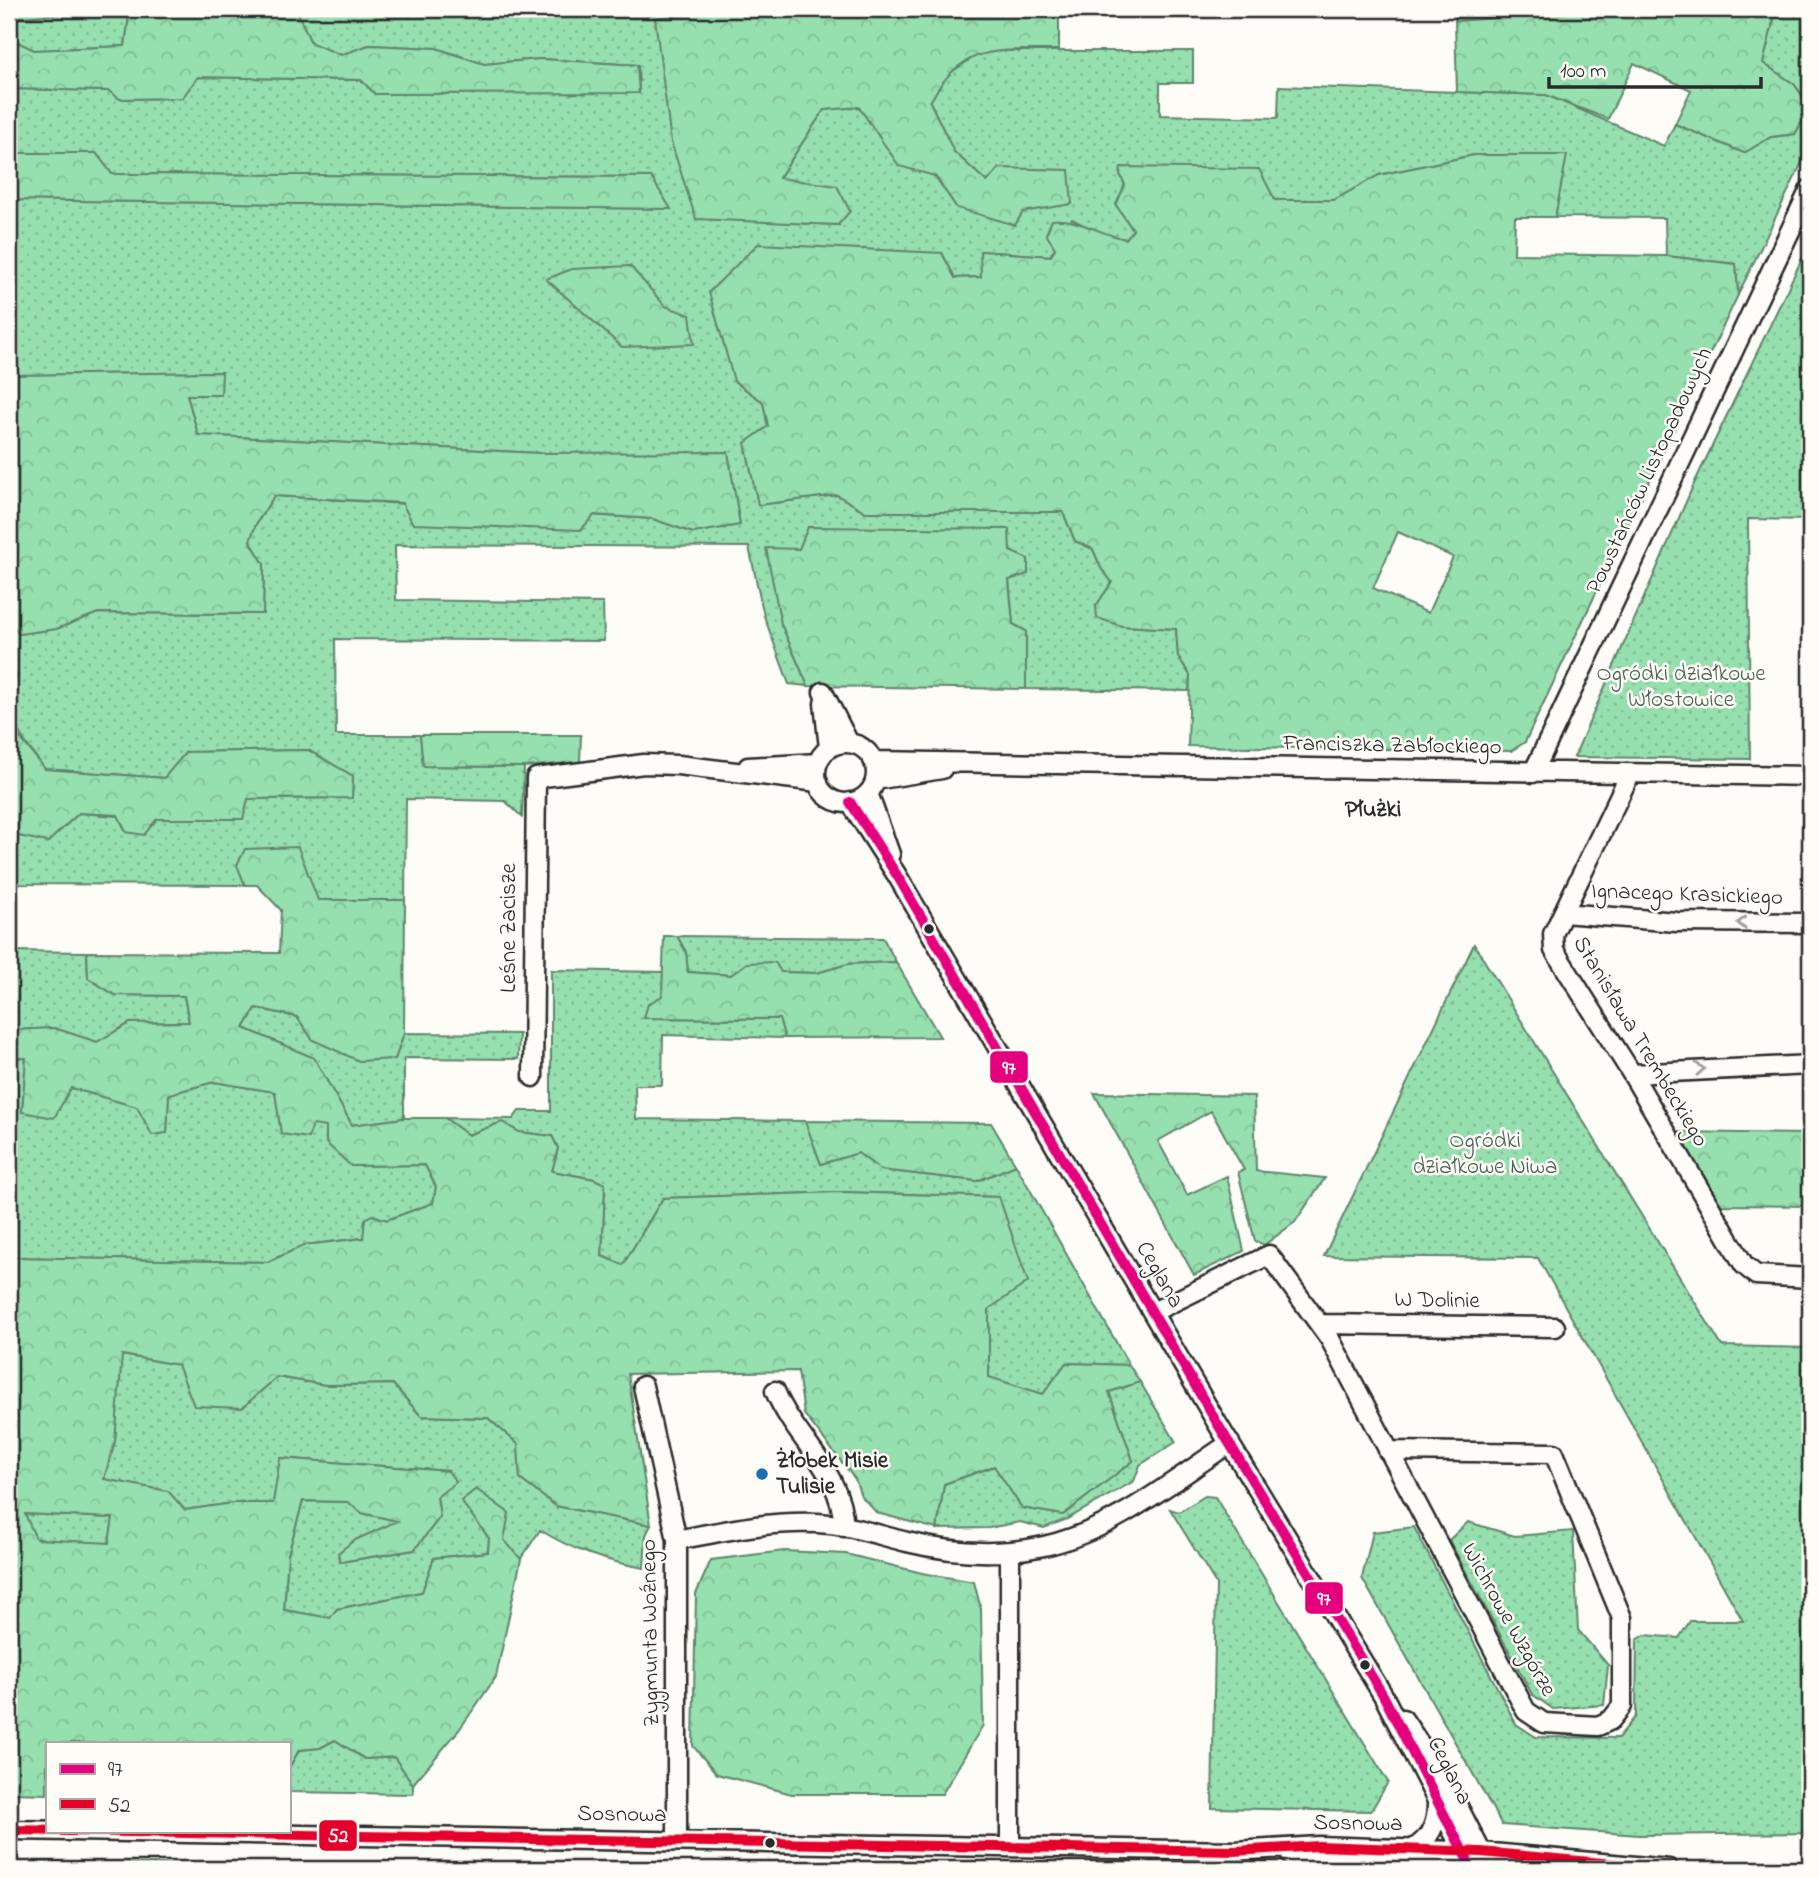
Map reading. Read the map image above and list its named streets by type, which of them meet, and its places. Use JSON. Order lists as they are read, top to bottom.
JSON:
{
  "streets": {
    "street": [
      "Powstańców Listopadowych",
      "Franciszka Zabłockiego",
      "Ignacego Krasickiego",
      "Leśne Zacisze",
      "Stanisława Trembeckiego",
      "Ceglana",
      "W Dolinie",
      "Wichrowe Wzgórze",
      "Zygmunta Woźnego",
      "Sosnowa"
    ]
  },
  "crossings": [
    ["Powstańców Listopadowych", "Franciszka Zabłockiego"],
    ["Franciszka Zabłockiego", "Stanisława Trembeckiego"],
    ["Franciszka Zabłockiego", "Ceglana"],
    ["Ignacego Krasickiego", "Stanisława Trembeckiego"],
    ["Ceglana", "Wichrowe Wzgórze"],
    ["Ceglana", "Sosnowa"],
    ["W Dolinie", "Wichrowe Wzgórze"],
    ["Zygmunta Woźnego", "Sosnowa"]
  ],
  "districts": ["Płużki"],
  "parks": ["Ogródki działkowe Włostowice", "Ogródki działkowe Niwa"],
  "places": ["Żłobek Misie Tulisie"],
  "lines": ["transit line 97", "transit line 52"],
  "legend": ["97", "52"],
  "scale_bar": "100 m"
}
